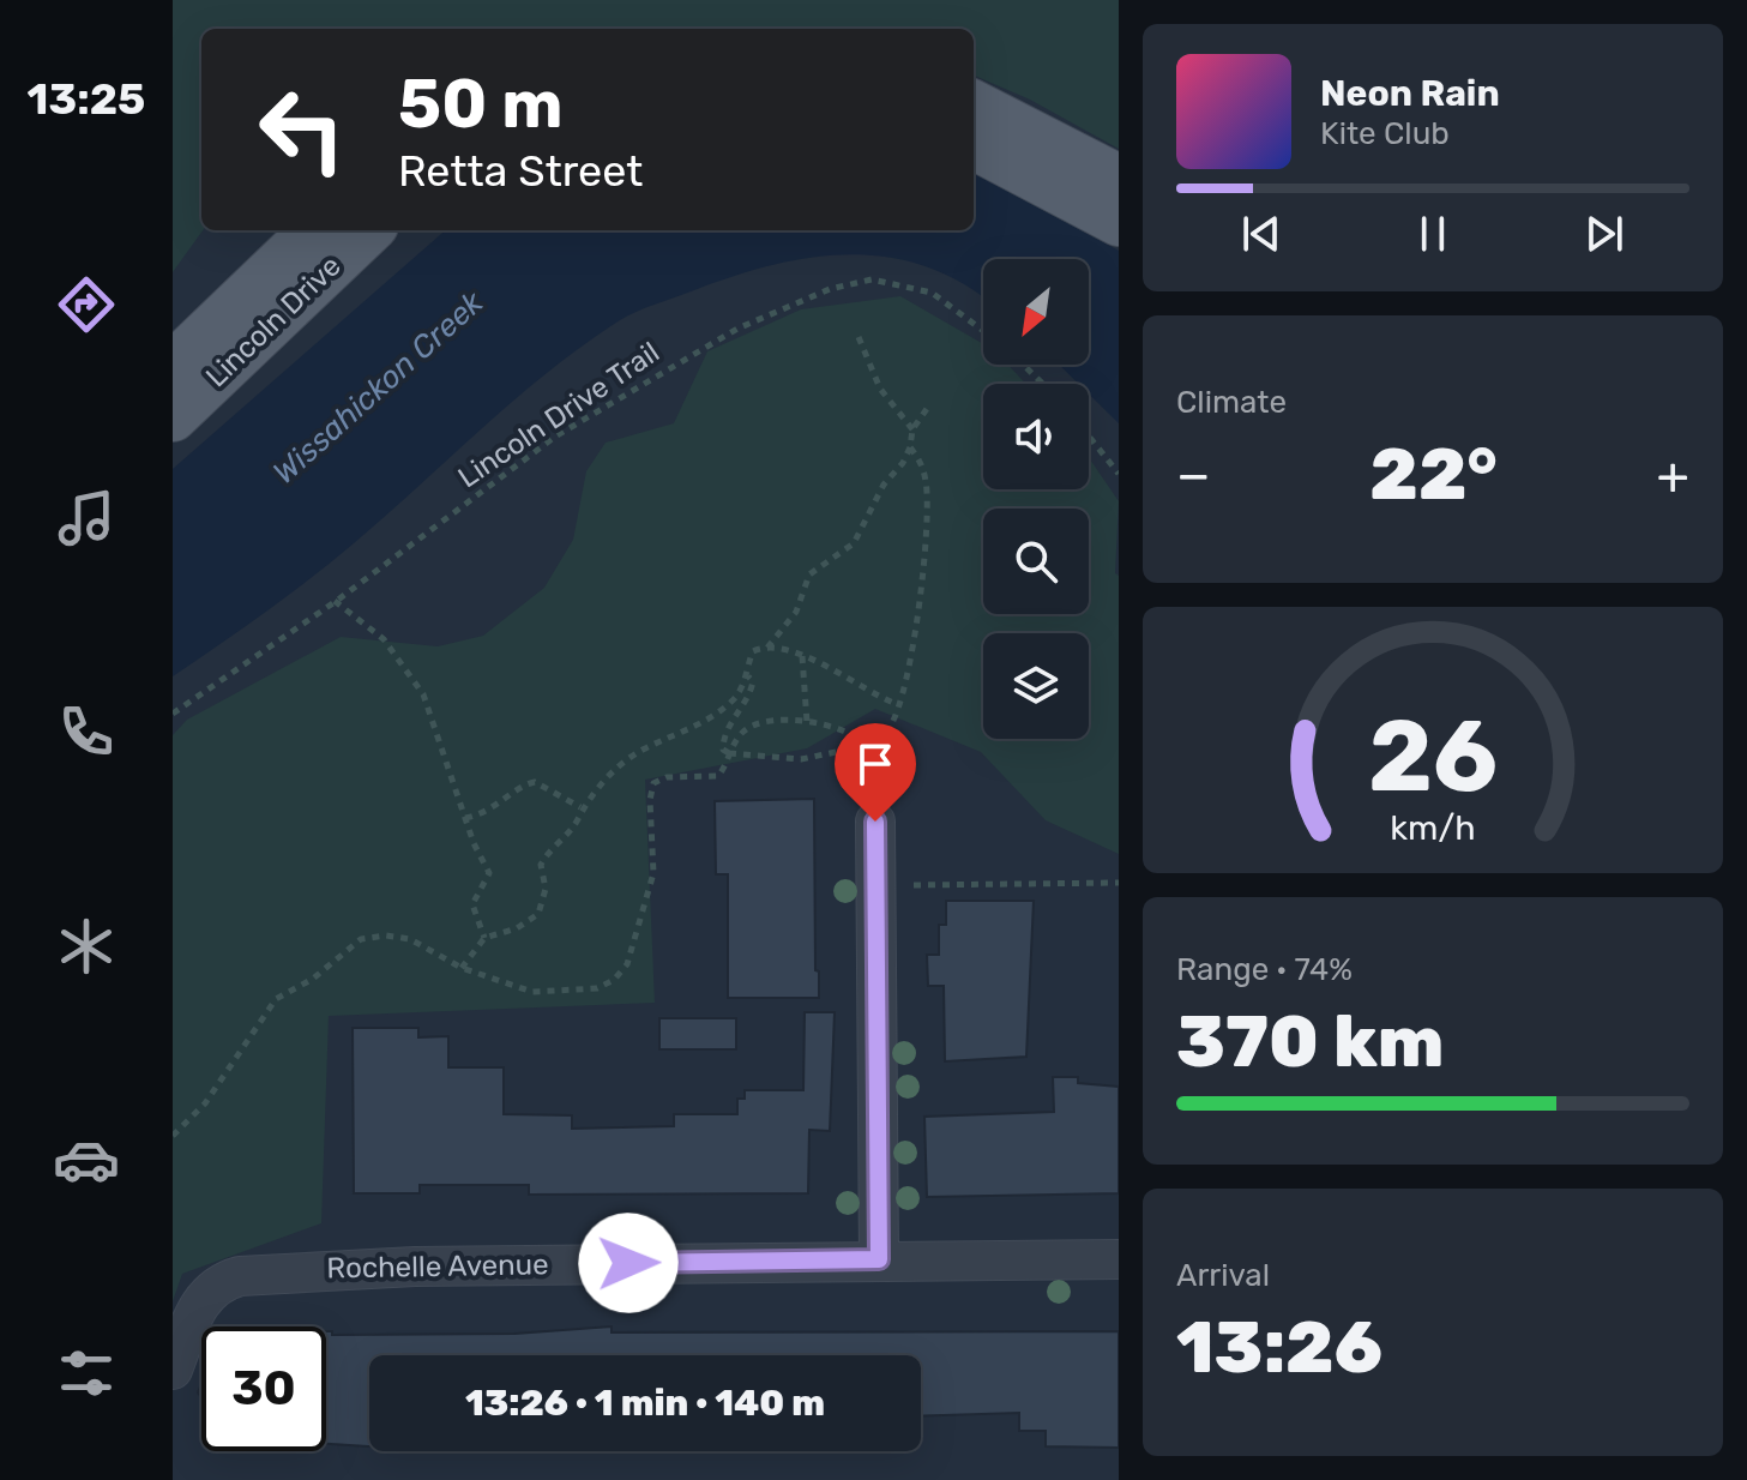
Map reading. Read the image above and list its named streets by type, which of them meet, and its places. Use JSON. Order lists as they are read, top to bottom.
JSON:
{
  "streets": {
    "main road": ["Lincoln Drive"],
    "street": ["Rochelle Avenue"],
    "path": ["Lincoln Drive Trail"]
  },
  "water": ["Wissahickon Creek"],
  "north": "bottom left",
  "page": {
    "tabs": "13:25",
    "turn": ["50 m", "Retta Street"],
    "song": ["Neon Rain", "Kite Club"],
    "tile": [
      "Climate",
      ["Range · 74%", "370 km"],
      ["Arrival", "13:26"]
    ],
    "heat": ["−", "22°", "+"],
    "limit": "30",
    "trip": "13:26 · 1 min · 140 m",
    "gauge": ["26", "km/h"]
  }
}
